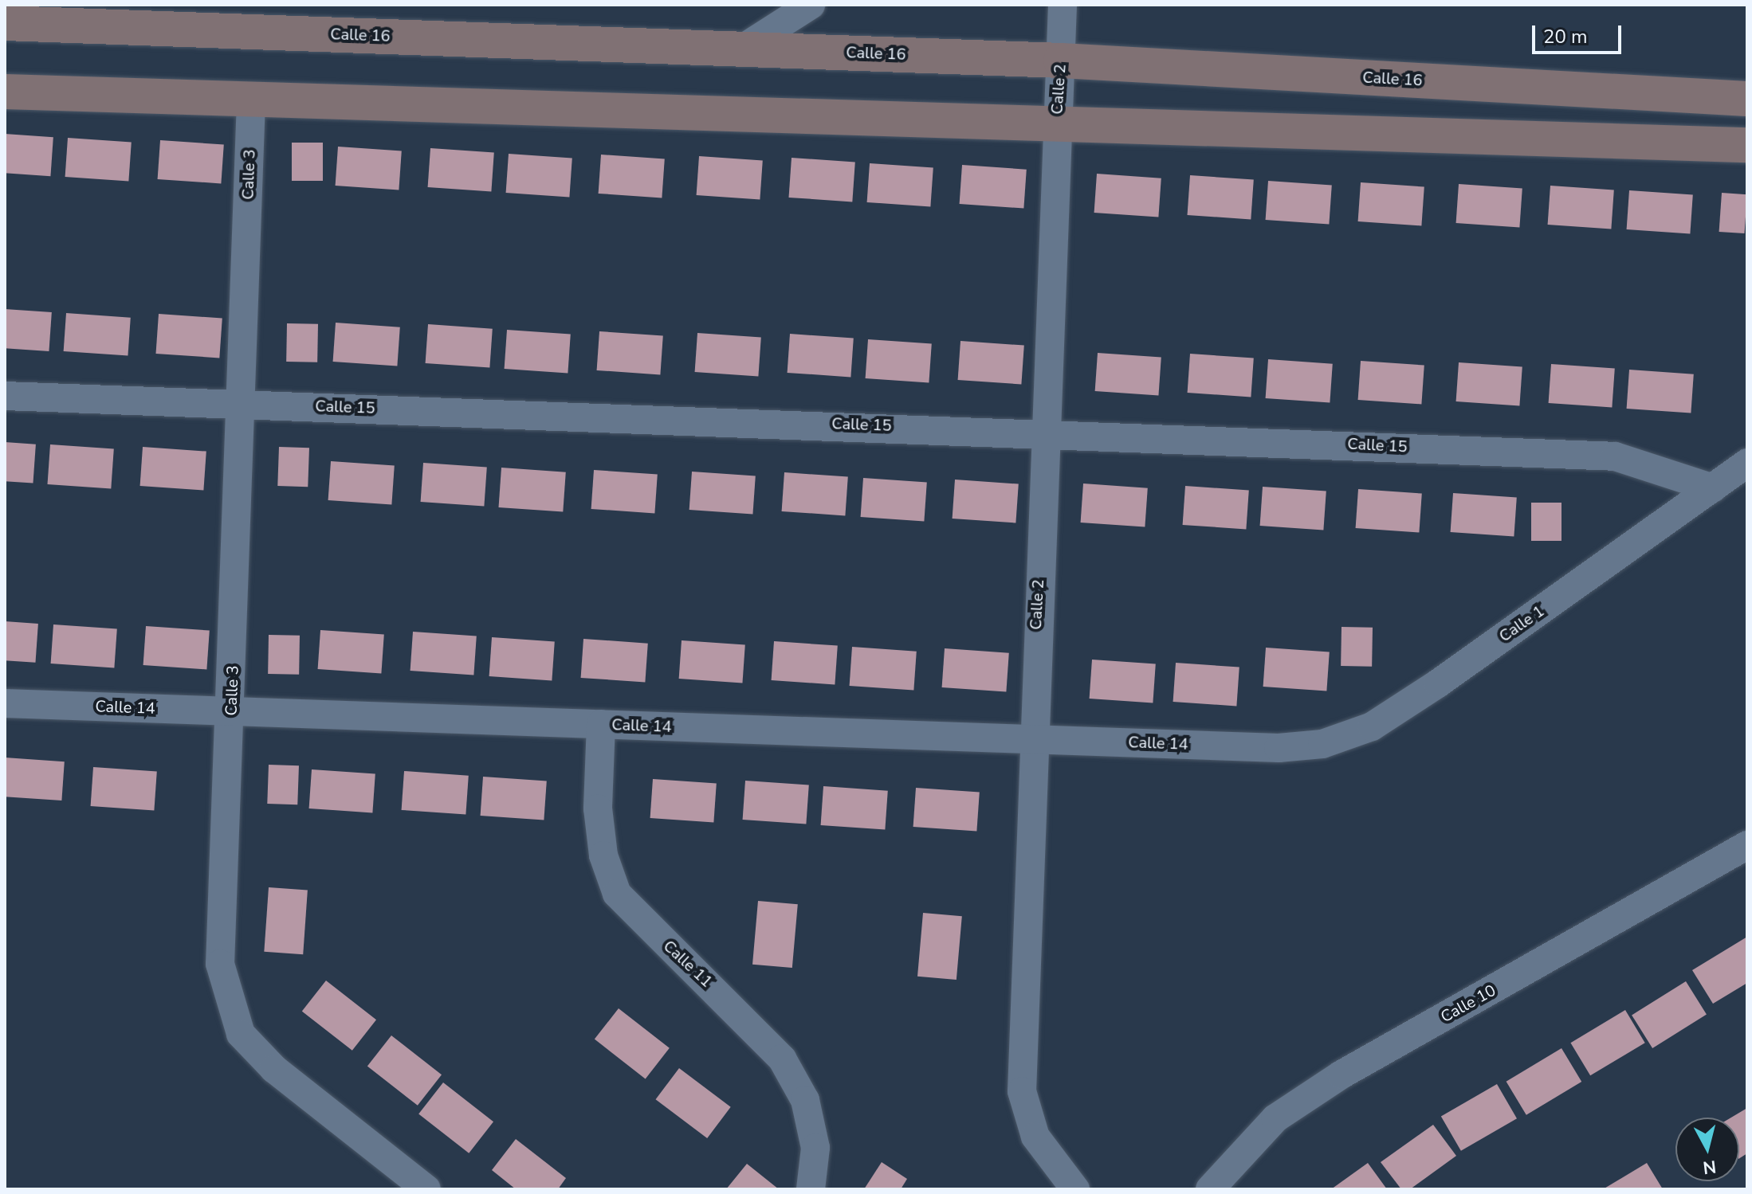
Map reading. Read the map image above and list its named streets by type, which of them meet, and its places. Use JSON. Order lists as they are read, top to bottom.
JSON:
{
  "streets": {
    "street": [
      "Calle 16",
      "Calle 2",
      "Calle 3",
      "Calle 15",
      "Calle 1",
      "Calle 14",
      "Calle 11",
      "Calle 10"
    ]
  },
  "crossings": [
    ["Calle 16", "Calle 2"],
    ["Calle 2", "Calle 15"],
    ["Calle 2", "Calle 14"],
    ["Calle 3", "Calle 15"],
    ["Calle 3", "Calle 14"],
    ["Calle 15", "Calle 1"],
    ["Calle 1", "Calle 14"],
    ["Calle 14", "Calle 11"]
  ],
  "scale_bar": "20 m",
  "north": "bottom"
}
